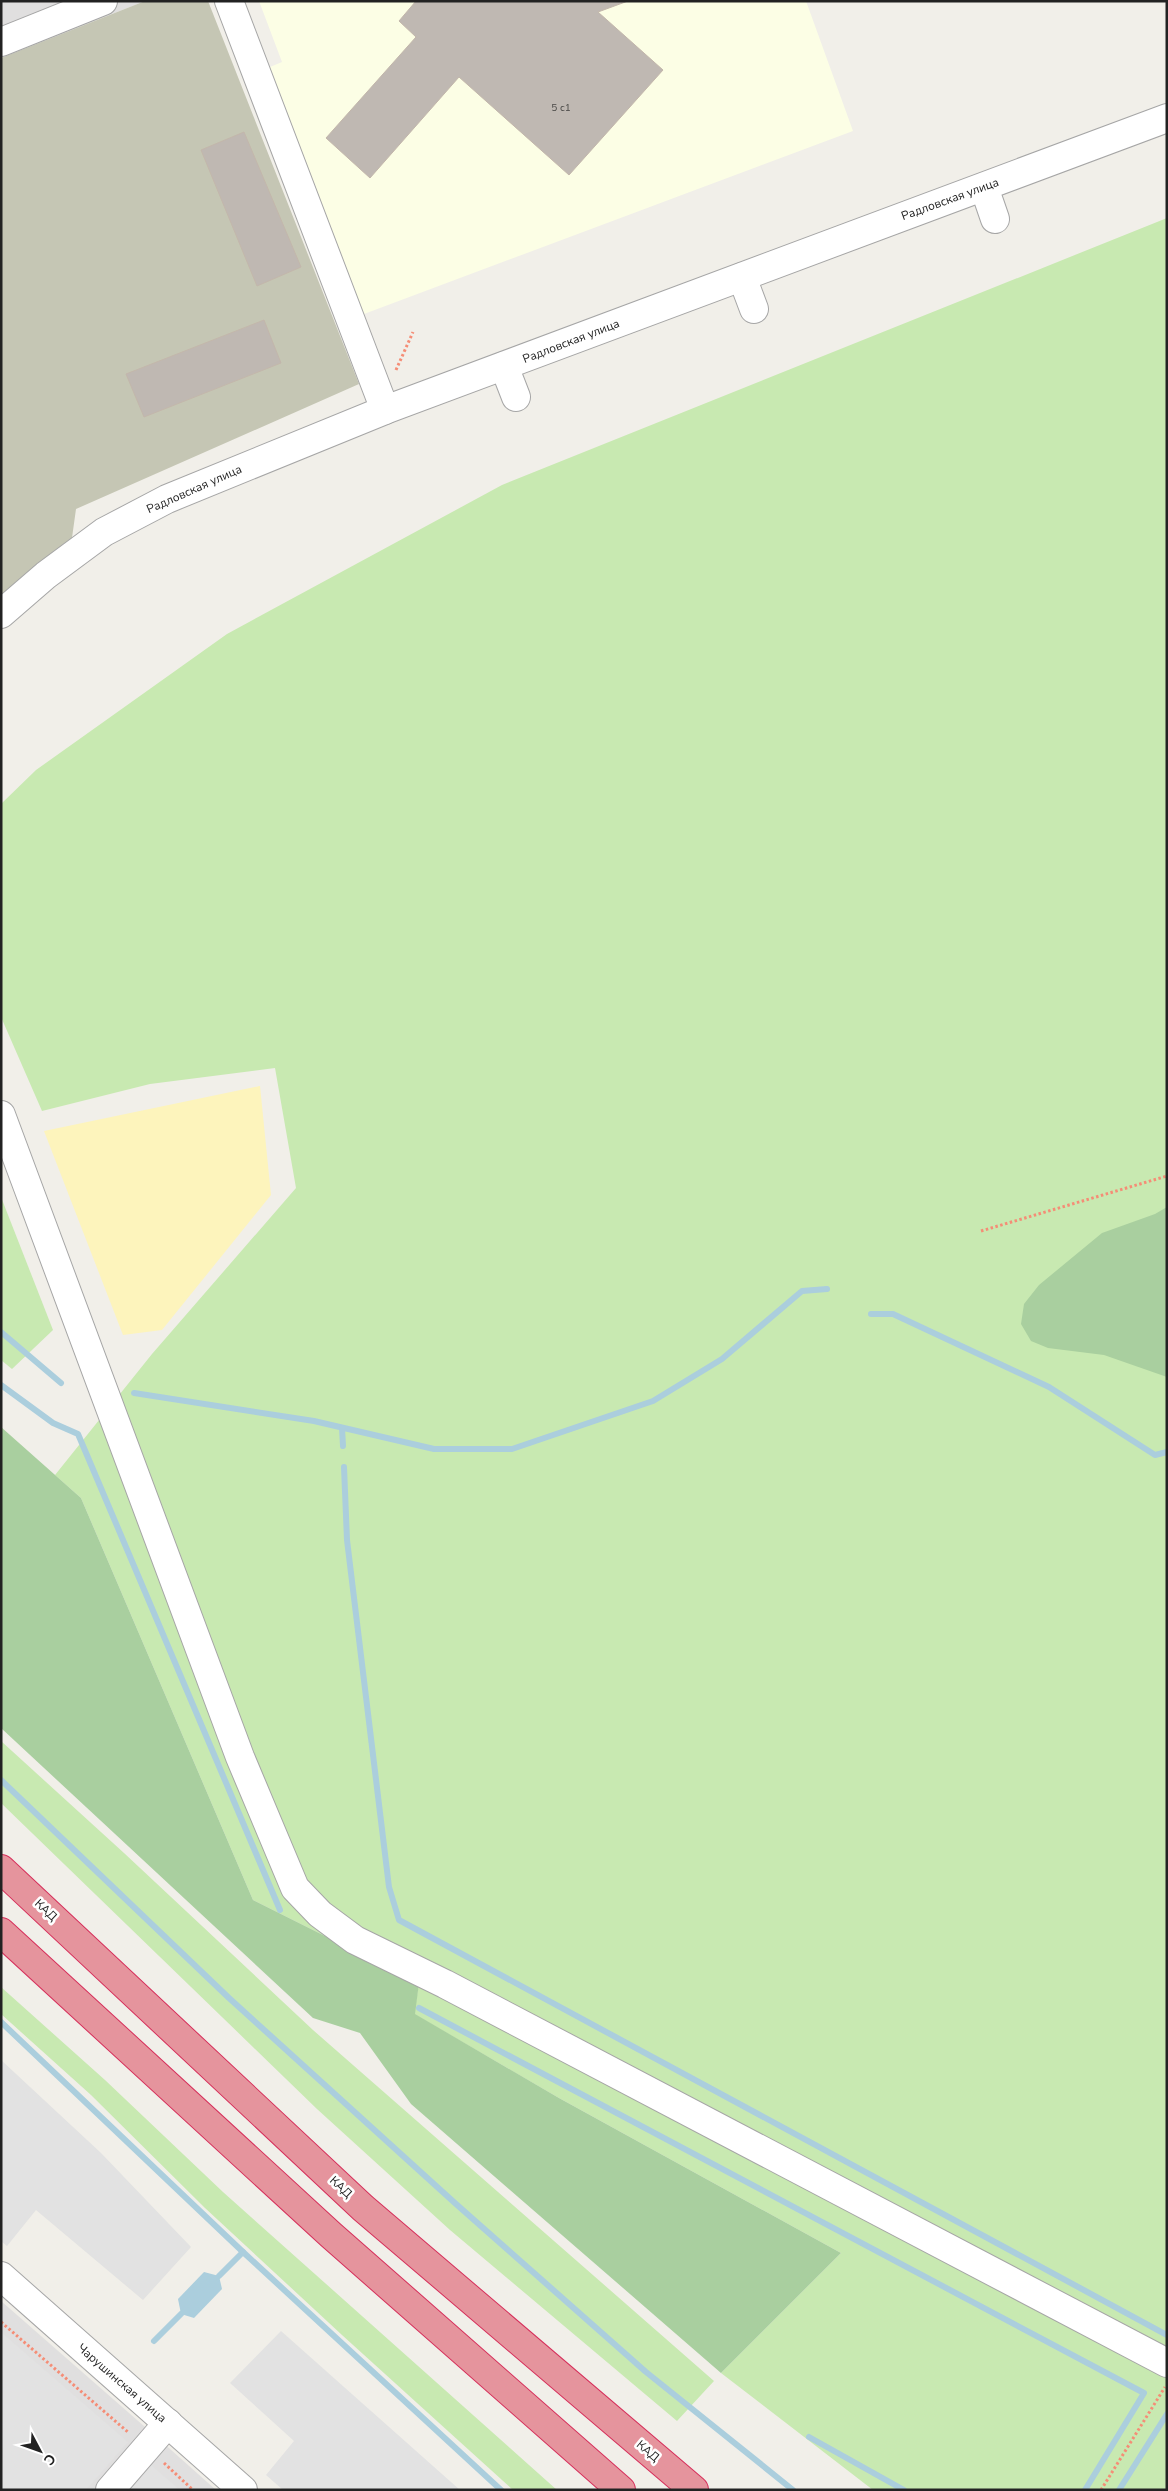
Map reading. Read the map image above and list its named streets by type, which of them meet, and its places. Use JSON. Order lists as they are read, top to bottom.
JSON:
{
  "streets": {
    "highway": ["КАД"],
    "street": ["Радловская улица", "Чарушинская улица"]
  },
  "house_numbers": ["5 с1"],
  "north": "bottom right"
}
